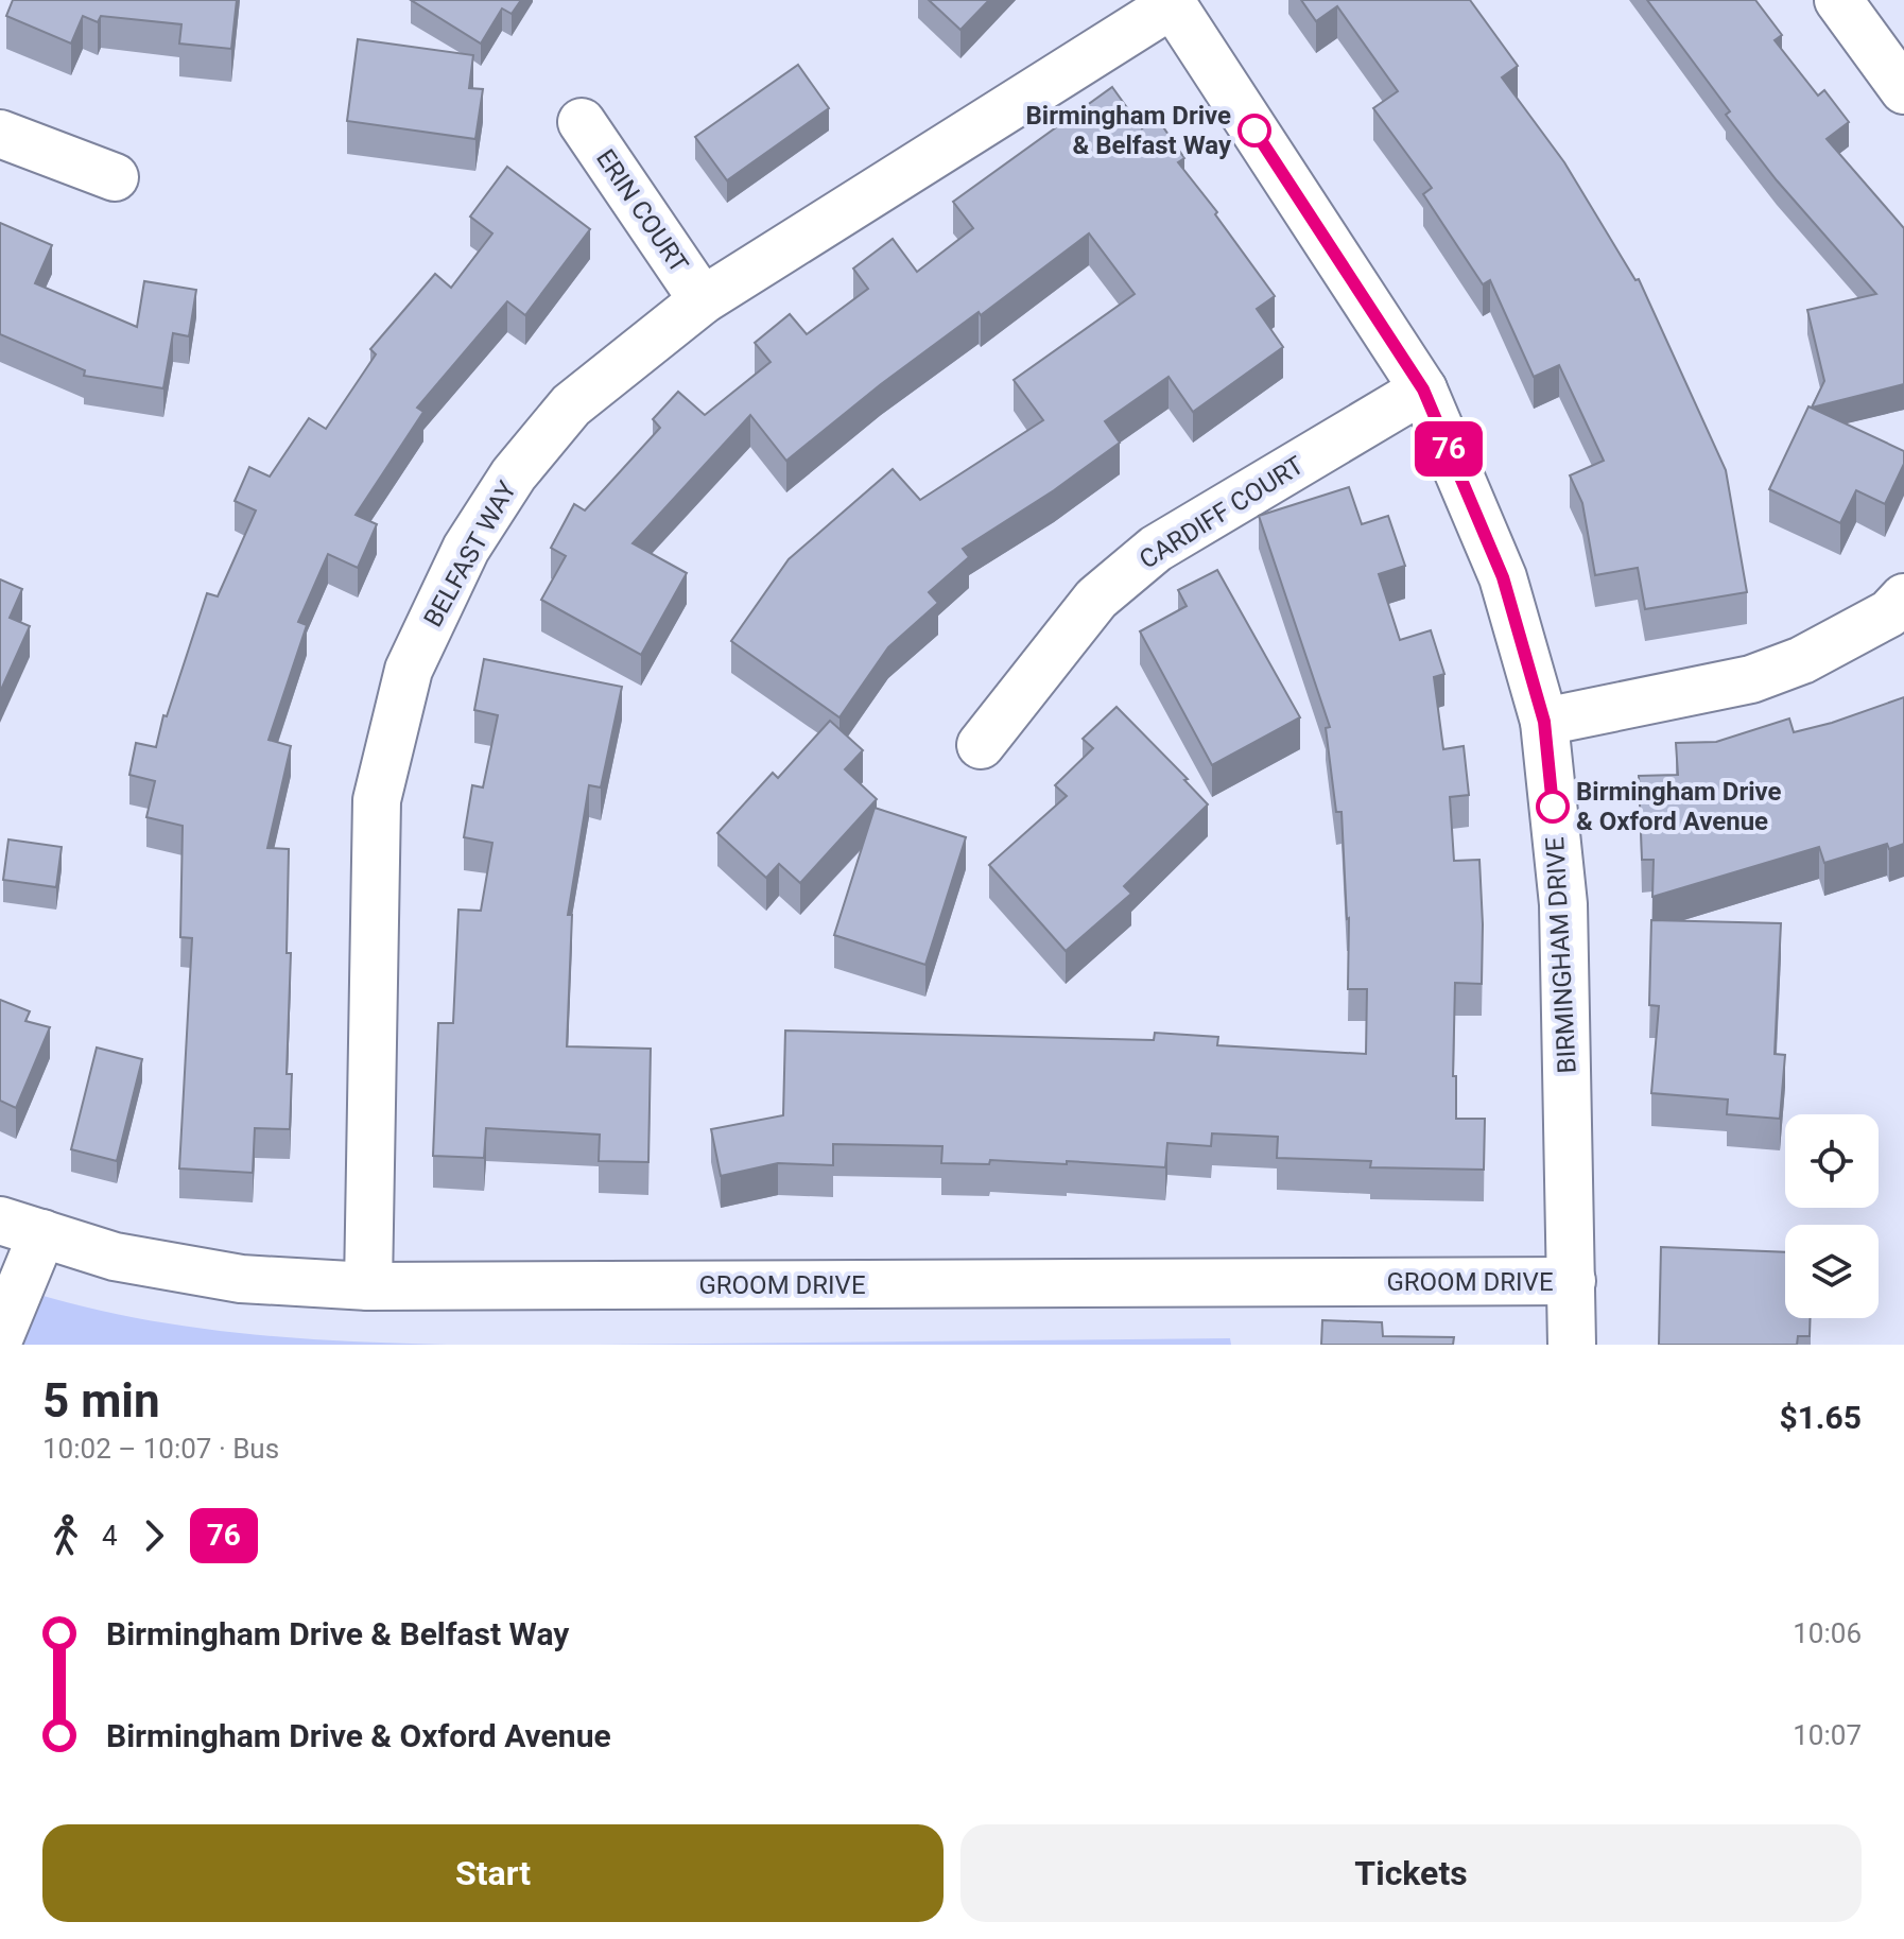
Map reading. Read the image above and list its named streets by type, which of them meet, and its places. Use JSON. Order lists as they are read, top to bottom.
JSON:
{
  "streets": {
    "street": [
      "ERIN COURT",
      "CARDIFF COURT",
      "BELFAST WAY",
      "BIRMINGHAM DRIVE",
      "GROOM DRIVE"
    ]
  },
  "crossings": [
    ["ERIN COURT", "BELFAST WAY"],
    ["CARDIFF COURT", "BIRMINGHAM DRIVE"],
    ["BELFAST WAY", "BIRMINGHAM DRIVE"],
    ["BELFAST WAY", "GROOM DRIVE"],
    ["BIRMINGHAM DRIVE", "GROOM DRIVE"]
  ],
  "places": ["Birmingham Drive & Belfast Way", "Birmingham Drive & Oxford Avenue"],
  "lines": ["bus line 76"],
  "page": {
    "on_map": "76",
    "heading": ["5 min", "10:02 – 10:07 · Bus", "$1.65"],
    "legs": ["4", "76"],
    "list": [
      {
        "name": "Birmingham Drive & Belfast Way",
        "value": "10:06"
      },
      {
        "name": "Birmingham Drive & Oxford Avenue",
        "value": "10:07"
      }
    ],
    "buttons": ["Start", "Tickets"]
  }
}
